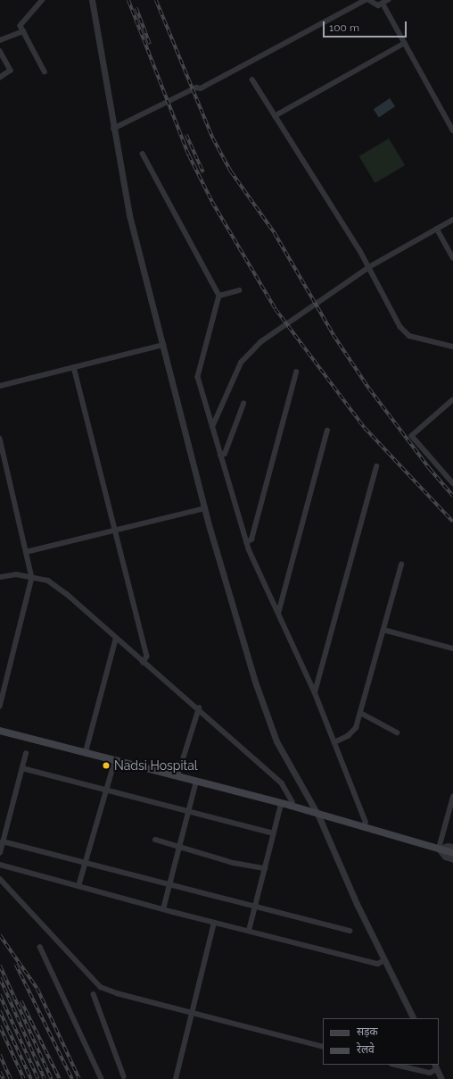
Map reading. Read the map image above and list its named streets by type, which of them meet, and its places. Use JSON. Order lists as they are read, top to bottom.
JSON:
{
  "places": ["Nadsi Hospital"],
  "legend": ["सड़क", "रेलवे"],
  "scale_bar": "100 m"
}
